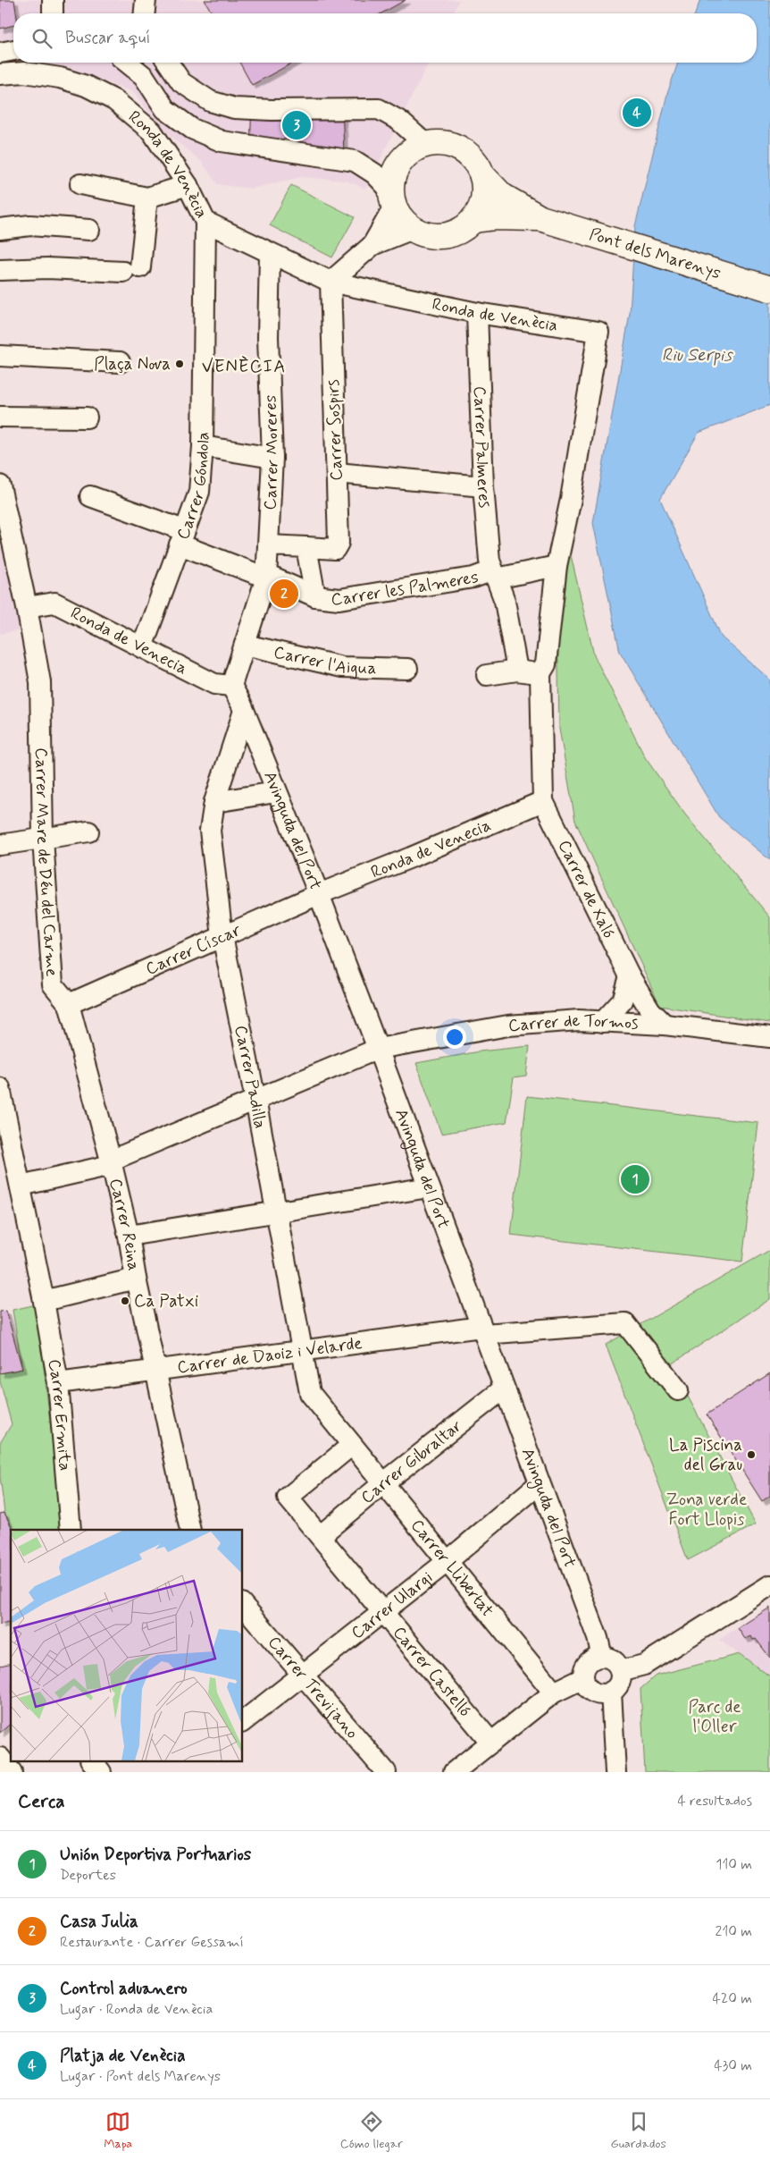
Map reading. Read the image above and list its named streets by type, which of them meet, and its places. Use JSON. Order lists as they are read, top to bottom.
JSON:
{
  "streets": {
    "highway": ["Pont dels Marenys"],
    "street": [
      "Ronda de Venècia",
      "Carrer Sospirs",
      "Carrer Palmeres",
      "Carrer Moreres",
      "Carrer Góndola",
      "Carrer les Palmeres",
      "Ronda de Venecia",
      "Carrer l'Aigua",
      "Avinguda del Port",
      "Carrer Mare de Déu del Carme",
      "Carrer de Xaló",
      "Carrer Císcar",
      "Carrer de Tormos",
      "Carrer Padilla",
      "Carrer Reina",
      "Carrer de Daoiz i Velarde",
      "Carrer Ermita",
      "Carrer Gibraltar",
      "Carrer Llibertat",
      "Carrer Ulargi",
      "Carrer Castelló",
      "Carrer Trevijano"
    ]
  },
  "crossings": [
    ["Ronda de Venècia", "Carrer Sospirs"],
    ["Ronda de Venècia", "Carrer Palmeres"],
    ["Ronda de Venècia", "Carrer Moreres"],
    ["Ronda de Venècia", "Carrer Góndola"],
    ["Ronda de Venècia", "Carrer les Palmeres"],
    ["Ronda de Venècia", "Ronda de Venecia"],
    ["Ronda de Venècia", "Carrer de Xaló"],
    ["Carrer Palmeres", "Carrer les Palmeres"],
    ["Carrer Moreres", "Carrer les Palmeres"],
    ["Carrer Moreres", "Ronda de Venecia"],
    ["Carrer Moreres", "Carrer l'Aigua"],
    ["Carrer Moreres", "Avinguda del Port"],
    ["Carrer Góndola", "Carrer les Palmeres"],
    ["Carrer Góndola", "Ronda de Venecia"],
    ["Ronda de Venecia", "Avinguda del Port"],
    ["Ronda de Venecia", "Carrer Mare de Déu del Carme"],
    ["Ronda de Venecia", "Carrer de Xaló"],
    ["Ronda de Venecia", "Carrer Císcar"],
    ["Avinguda del Port", "Carrer Císcar"],
    ["Avinguda del Port", "Carrer de Tormos"],
    ["Avinguda del Port", "Carrer Padilla"],
    ["Avinguda del Port", "Carrer de Daoiz i Velarde"],
    ["Avinguda del Port", "Carrer Gibraltar"],
    ["Avinguda del Port", "Carrer Ulargi"],
    ["Carrer Mare de Déu del Carme", "Carrer Císcar"],
    ["Carrer Mare de Déu del Carme", "Carrer de Tormos"],
    ["Carrer Mare de Déu del Carme", "Carrer Reina"],
    ["Carrer de Xaló", "Carrer de Tormos"],
    ["Carrer Císcar", "Carrer Padilla"],
    ["Carrer de Tormos", "Carrer Padilla"],
    ["Carrer de Tormos", "Carrer Reina"],
    ["Carrer de Tormos", "Carrer Ermita"],
    ["Carrer Padilla", "Carrer de Daoiz i Velarde"],
    ["Carrer Padilla", "Carrer Llibertat"],
    ["Carrer Reina", "Carrer de Daoiz i Velarde"],
    ["Carrer de Daoiz i Velarde", "Carrer Ermita"],
    ["Carrer de Daoiz i Velarde", "Carrer Llibertat"],
    ["Carrer Gibraltar", "Carrer Llibertat"],
    ["Carrer Gibraltar", "Carrer Castelló"],
    ["Carrer Llibertat", "Carrer Ulargi"],
    ["Carrer Llibertat", "Carrer Castelló"],
    ["Carrer Ulargi", "Carrer Castelló"],
    ["Carrer Ulargi", "Carrer Trevijano"]
  ],
  "districts": ["VENÈCIA"],
  "water": ["Riu Serpis"],
  "parks": ["Zona verde Fort Llopis", "Parc de l'Oller"],
  "places": ["Plaça Nova", "Ca Patxi", "La Piscina del Grau"],
  "page": {
    "search": "Buscar aquí",
    "pins": [
      "4",
      "3",
      "2",
      "1"
    ],
    "heading": ["Cerca", "4 resultados"],
    "list": [
      {
        "mark": "1",
        "name": "Unión Deportiva Portuarios",
        "note": "Deportes",
        "value": "110 m"
      },
      {
        "mark": "2",
        "name": "Casa Julia",
        "note": "Restaurante · Carrer Gessamí",
        "value": "210 m"
      },
      {
        "mark": "3",
        "name": "Control aduanero",
        "note": "Lugar · Ronda de Venècia",
        "value": "420 m"
      },
      {
        "mark": "4",
        "name": "Platja de Venècia",
        "note": "Lugar · Pont dels Marenys",
        "value": "430 m"
      }
    ],
    "nav": ["Mapa", "Cómo llegar", "Guardados"]
  }
}
